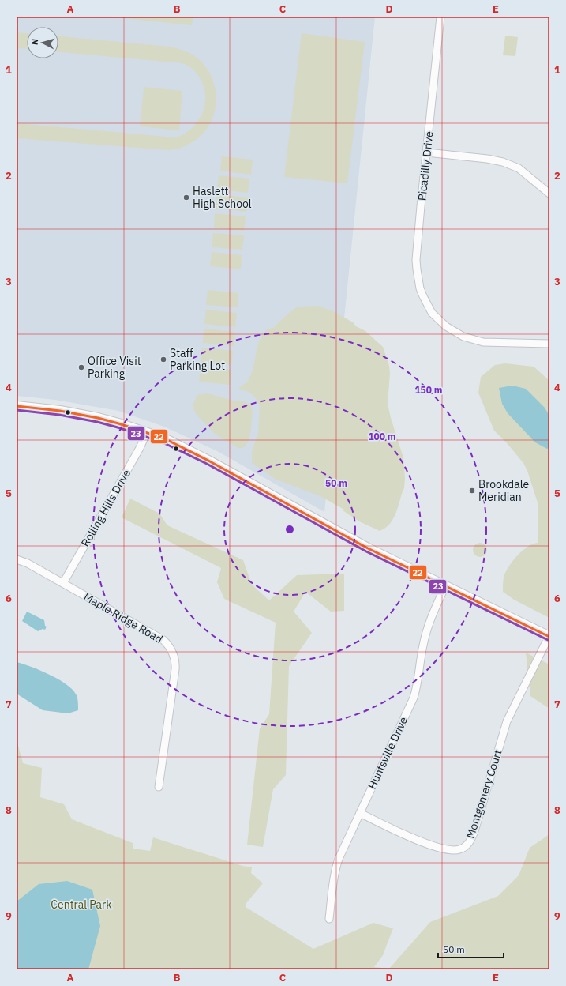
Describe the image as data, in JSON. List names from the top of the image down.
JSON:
{
  "streets": {
    "street": [
      "Picadilly Drive",
      "Rolling Hills Drive",
      "Maple Ridge Road",
      "Huntsville Drive",
      "Montgomery Court"
    ]
  },
  "crossings": [
    ["Rolling Hills Drive", "Maple Ridge Road"],
    ["Huntsville Drive", "Montgomery Court"]
  ],
  "parks": ["Central Park"],
  "places": [
    "Haslett High School",
    "Staff Parking Lot",
    "Office Visit Parking",
    "Brookdale Meridian"
  ],
  "lines": ["transit line 22", "transit line 23"],
  "scale_bar": "50 m",
  "north": "left",
  "grid": {
    "columns": [
      "A",
      "B",
      "C",
      "D",
      "E"
    ],
    "rows": [
      "1",
      "2",
      "3",
      "4",
      "5",
      "6",
      "7",
      "8",
      "9"
    ]
  },
  "rings": ["150 m", "100 m", "50 m"]
}
